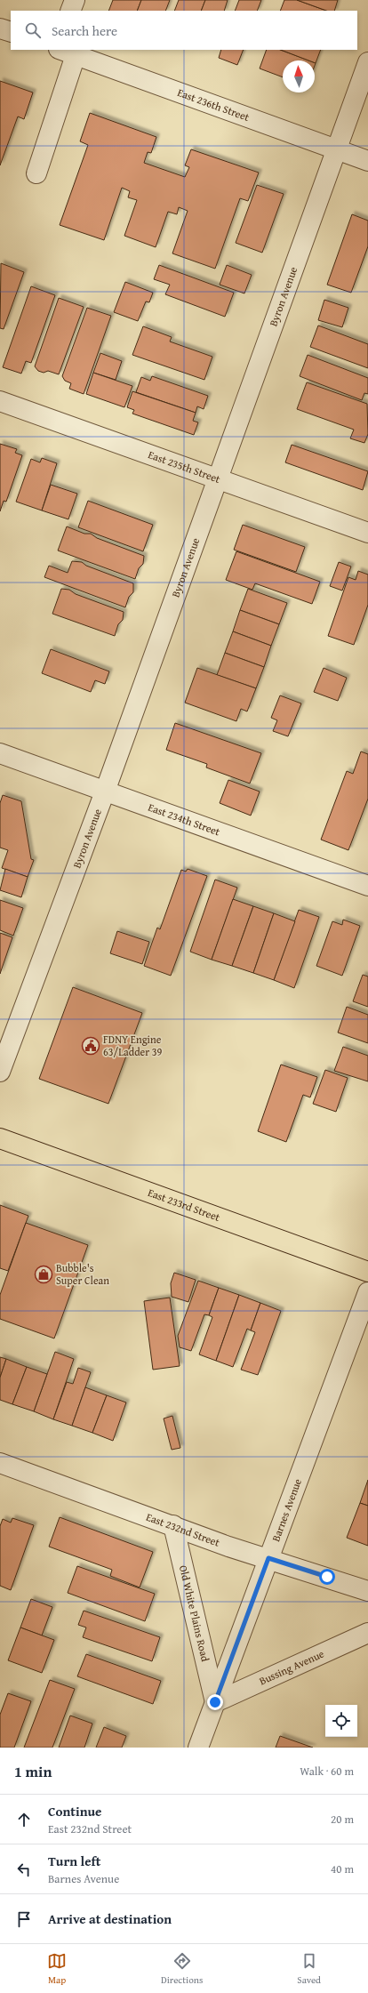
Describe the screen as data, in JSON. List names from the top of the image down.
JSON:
{
  "streets": {
    "main road": ["East 233rd Street"],
    "street": [
      "East 236th Street",
      "Byron Avenue",
      "East 235th Street",
      "East 234th Street",
      "Barnes Avenue",
      "East 232nd Street",
      "Old White Plains Road",
      "Bussing Avenue"
    ]
  },
  "crossings": [
    ["East 236th Street", "Byron Avenue"],
    ["Byron Avenue", "East 235th Street"],
    ["Byron Avenue", "East 234th Street"],
    ["Barnes Avenue", "East 232nd Street"],
    ["Barnes Avenue", "Old White Plains Road"],
    ["Barnes Avenue", "Bussing Avenue"],
    ["East 232nd Street", "Old White Plains Road"],
    ["Old White Plains Road", "Bussing Avenue"]
  ],
  "places": {
    "public building": ["FDNY Engine 63/Ladder 39"],
    "shop": ["Bubble's Super Clean"]
  },
  "north": "top",
  "page": {
    "search": "Search here",
    "heading": ["1 min", "Walk · 60 m"],
    "list": [
      ["Continue", "East 232nd Street", "20 m"],
      ["Turn left", "Barnes Avenue", "40 m"],
      "Arrive at destination"
    ],
    "nav": ["Map", "Directions", "Saved"]
  }
}
